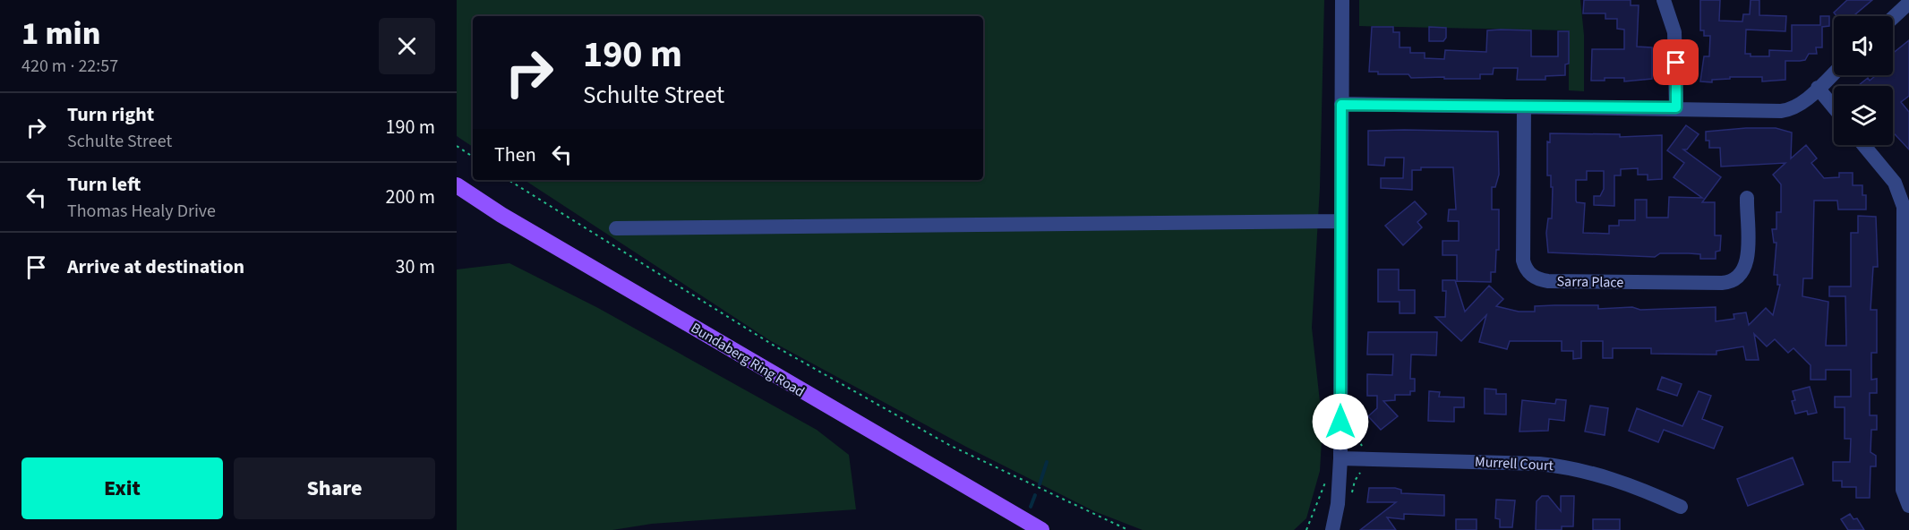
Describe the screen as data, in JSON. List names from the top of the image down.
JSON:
{
  "streets": {
    "main road": ["Bundaberg Ring Road"],
    "street": ["Sarra Place", "Murrell Court"]
  },
  "page": {
    "heading": ["1 min", "420 m · 22:57"],
    "turn": ["190 m", "Schulte Street"],
    "list": [
      {
        "name": "Turn right",
        "note": "Schulte Street",
        "value": "190 m"
      },
      {
        "name": "Turn left",
        "note": "Thomas Healy Drive",
        "value": "200 m"
      },
      {
        "name": "Arrive at destination",
        "value": "30 m"
      }
    ],
    "then": "Then",
    "buttons": ["Exit", "Share"]
  }
}
